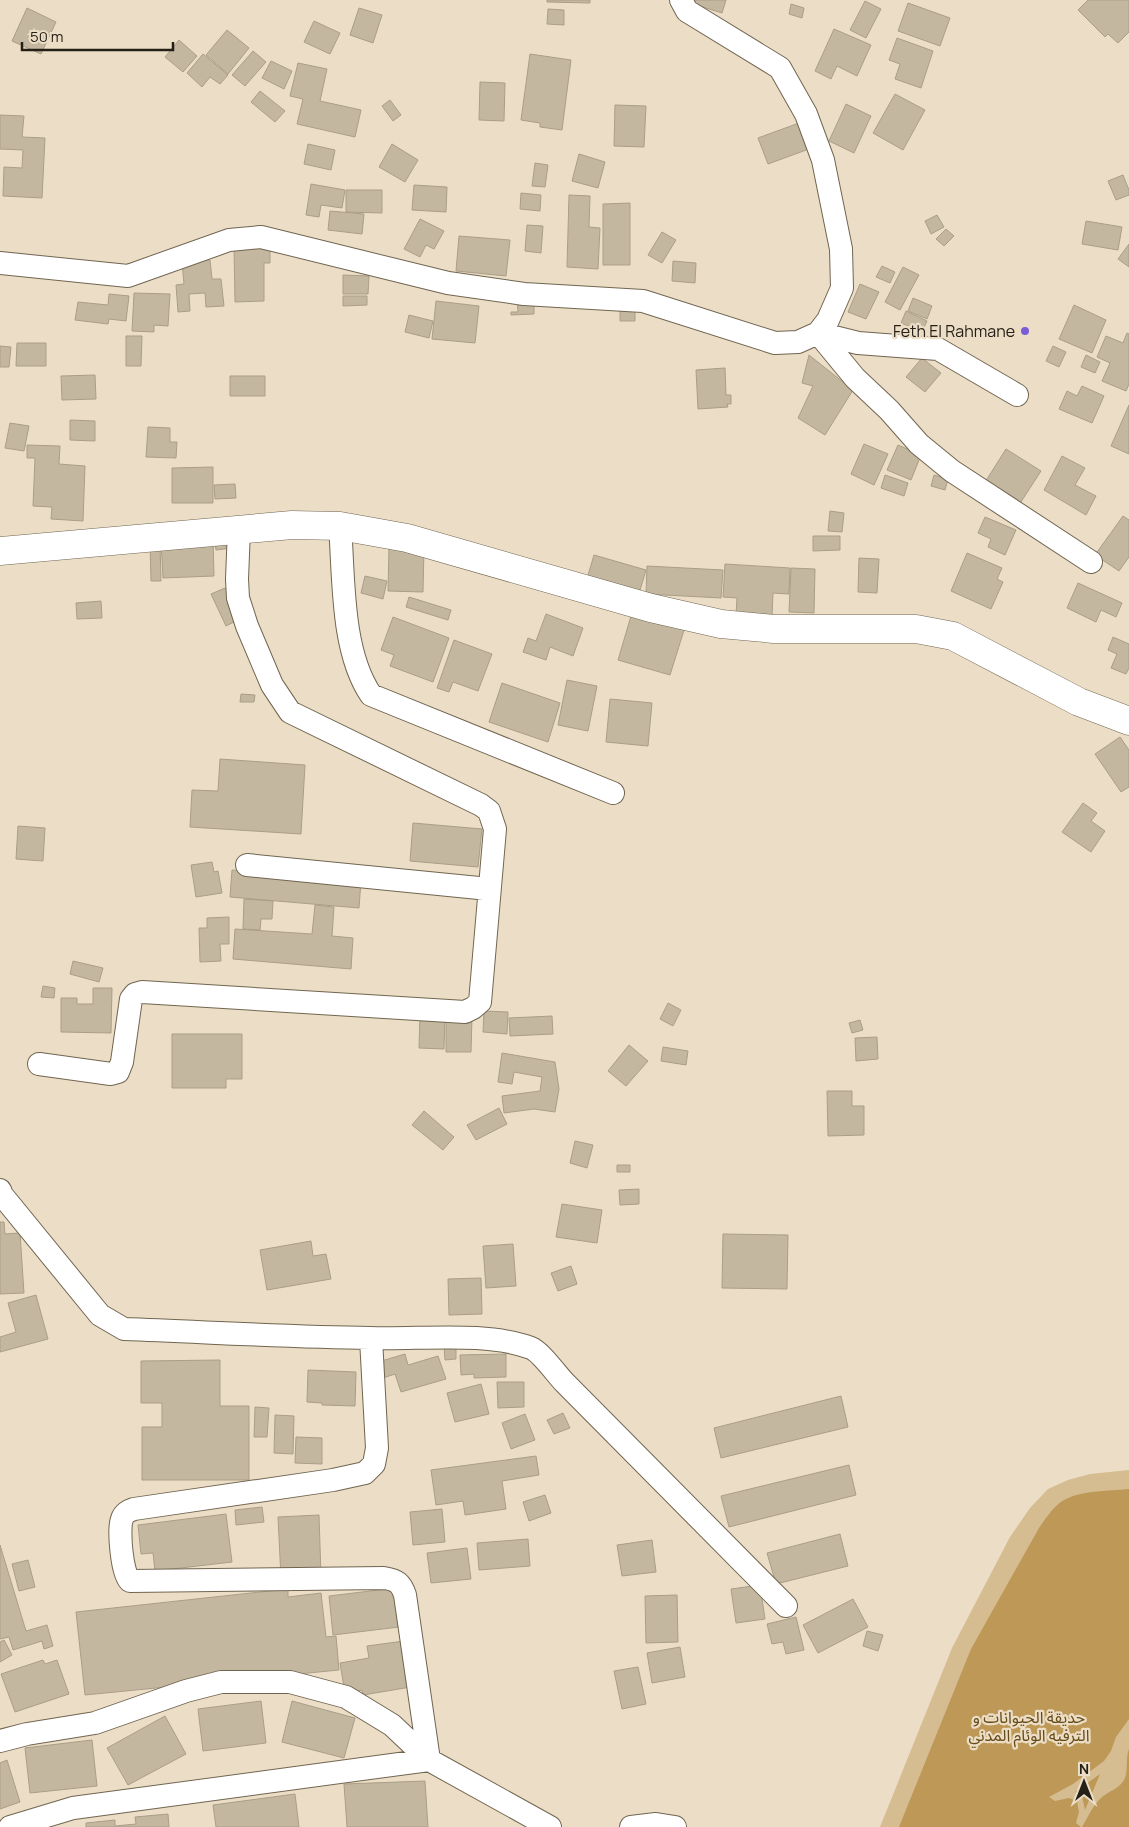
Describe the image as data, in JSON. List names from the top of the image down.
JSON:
{
  "parks": ["حديقة الحيوانات و الترفيه الوئام المدني"],
  "places": ["Feth El Rahmane"],
  "scale_bar": "50 m",
  "north": "top"
}
